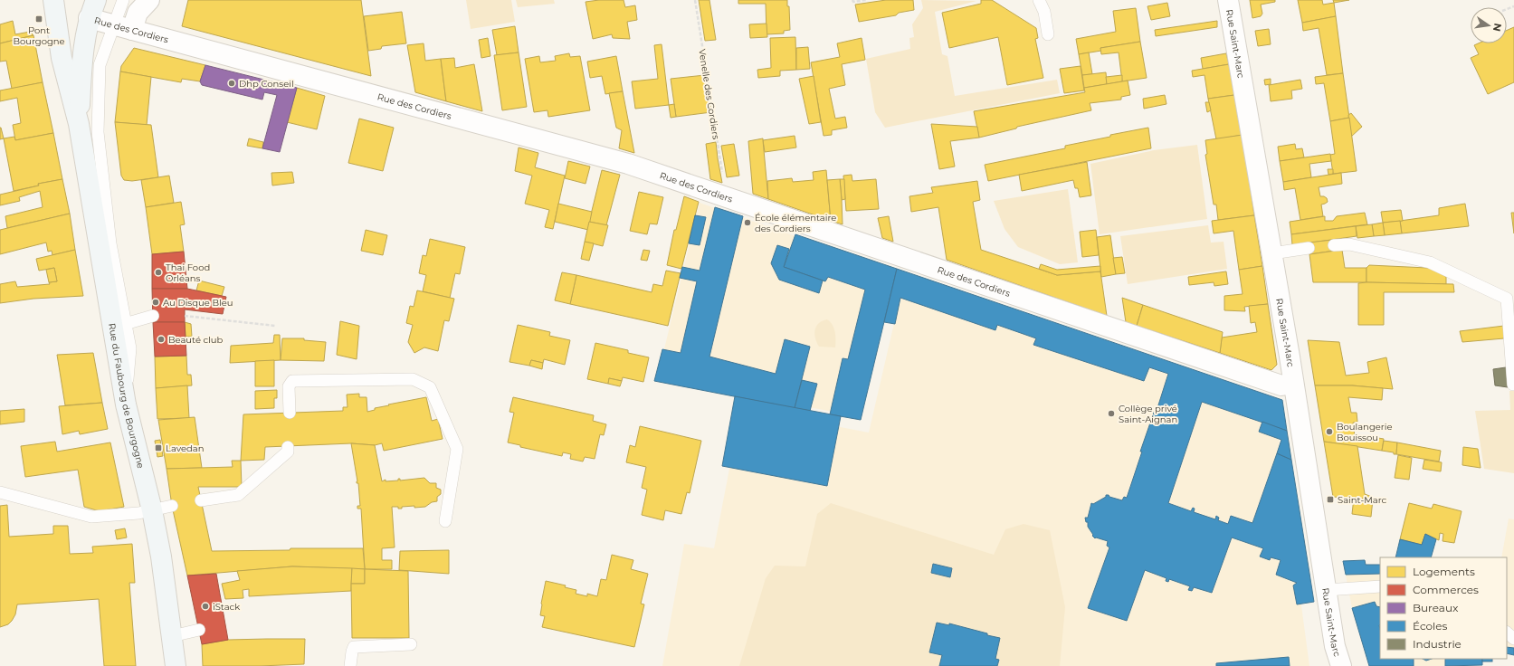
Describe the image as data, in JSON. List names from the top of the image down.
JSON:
{
  "streets": {
    "main road": ["Rue du Faubourg de Bourgogne"],
    "street": ["Rue des Cordiers", "Rue Saint-Marc"],
    "path": ["Venelle des Cordiers"]
  },
  "crossings": [
    ["Rue des Cordiers", "Rue Saint-Marc"],
    ["Rue des Cordiers", "Rue du Faubourg de Bourgogne"]
  ],
  "places": {
    "transit": ["Pont Bourgogne", "Lavedan", "Saint-Marc"],
    "other": [
      "Dhp Conseil",
      "École élémentaire des Cordiers",
      "Thai Food Orléans",
      "Au Disque Bleu",
      "Beauté club",
      "Collège privé Saint-Aignan",
      "Boulangerie Bouissou",
      "iStack"
    ]
  },
  "legend": [
    "Logements",
    "Commerces",
    "Bureaux",
    "Écoles",
    "Industrie"
  ],
  "north": "right"
}
